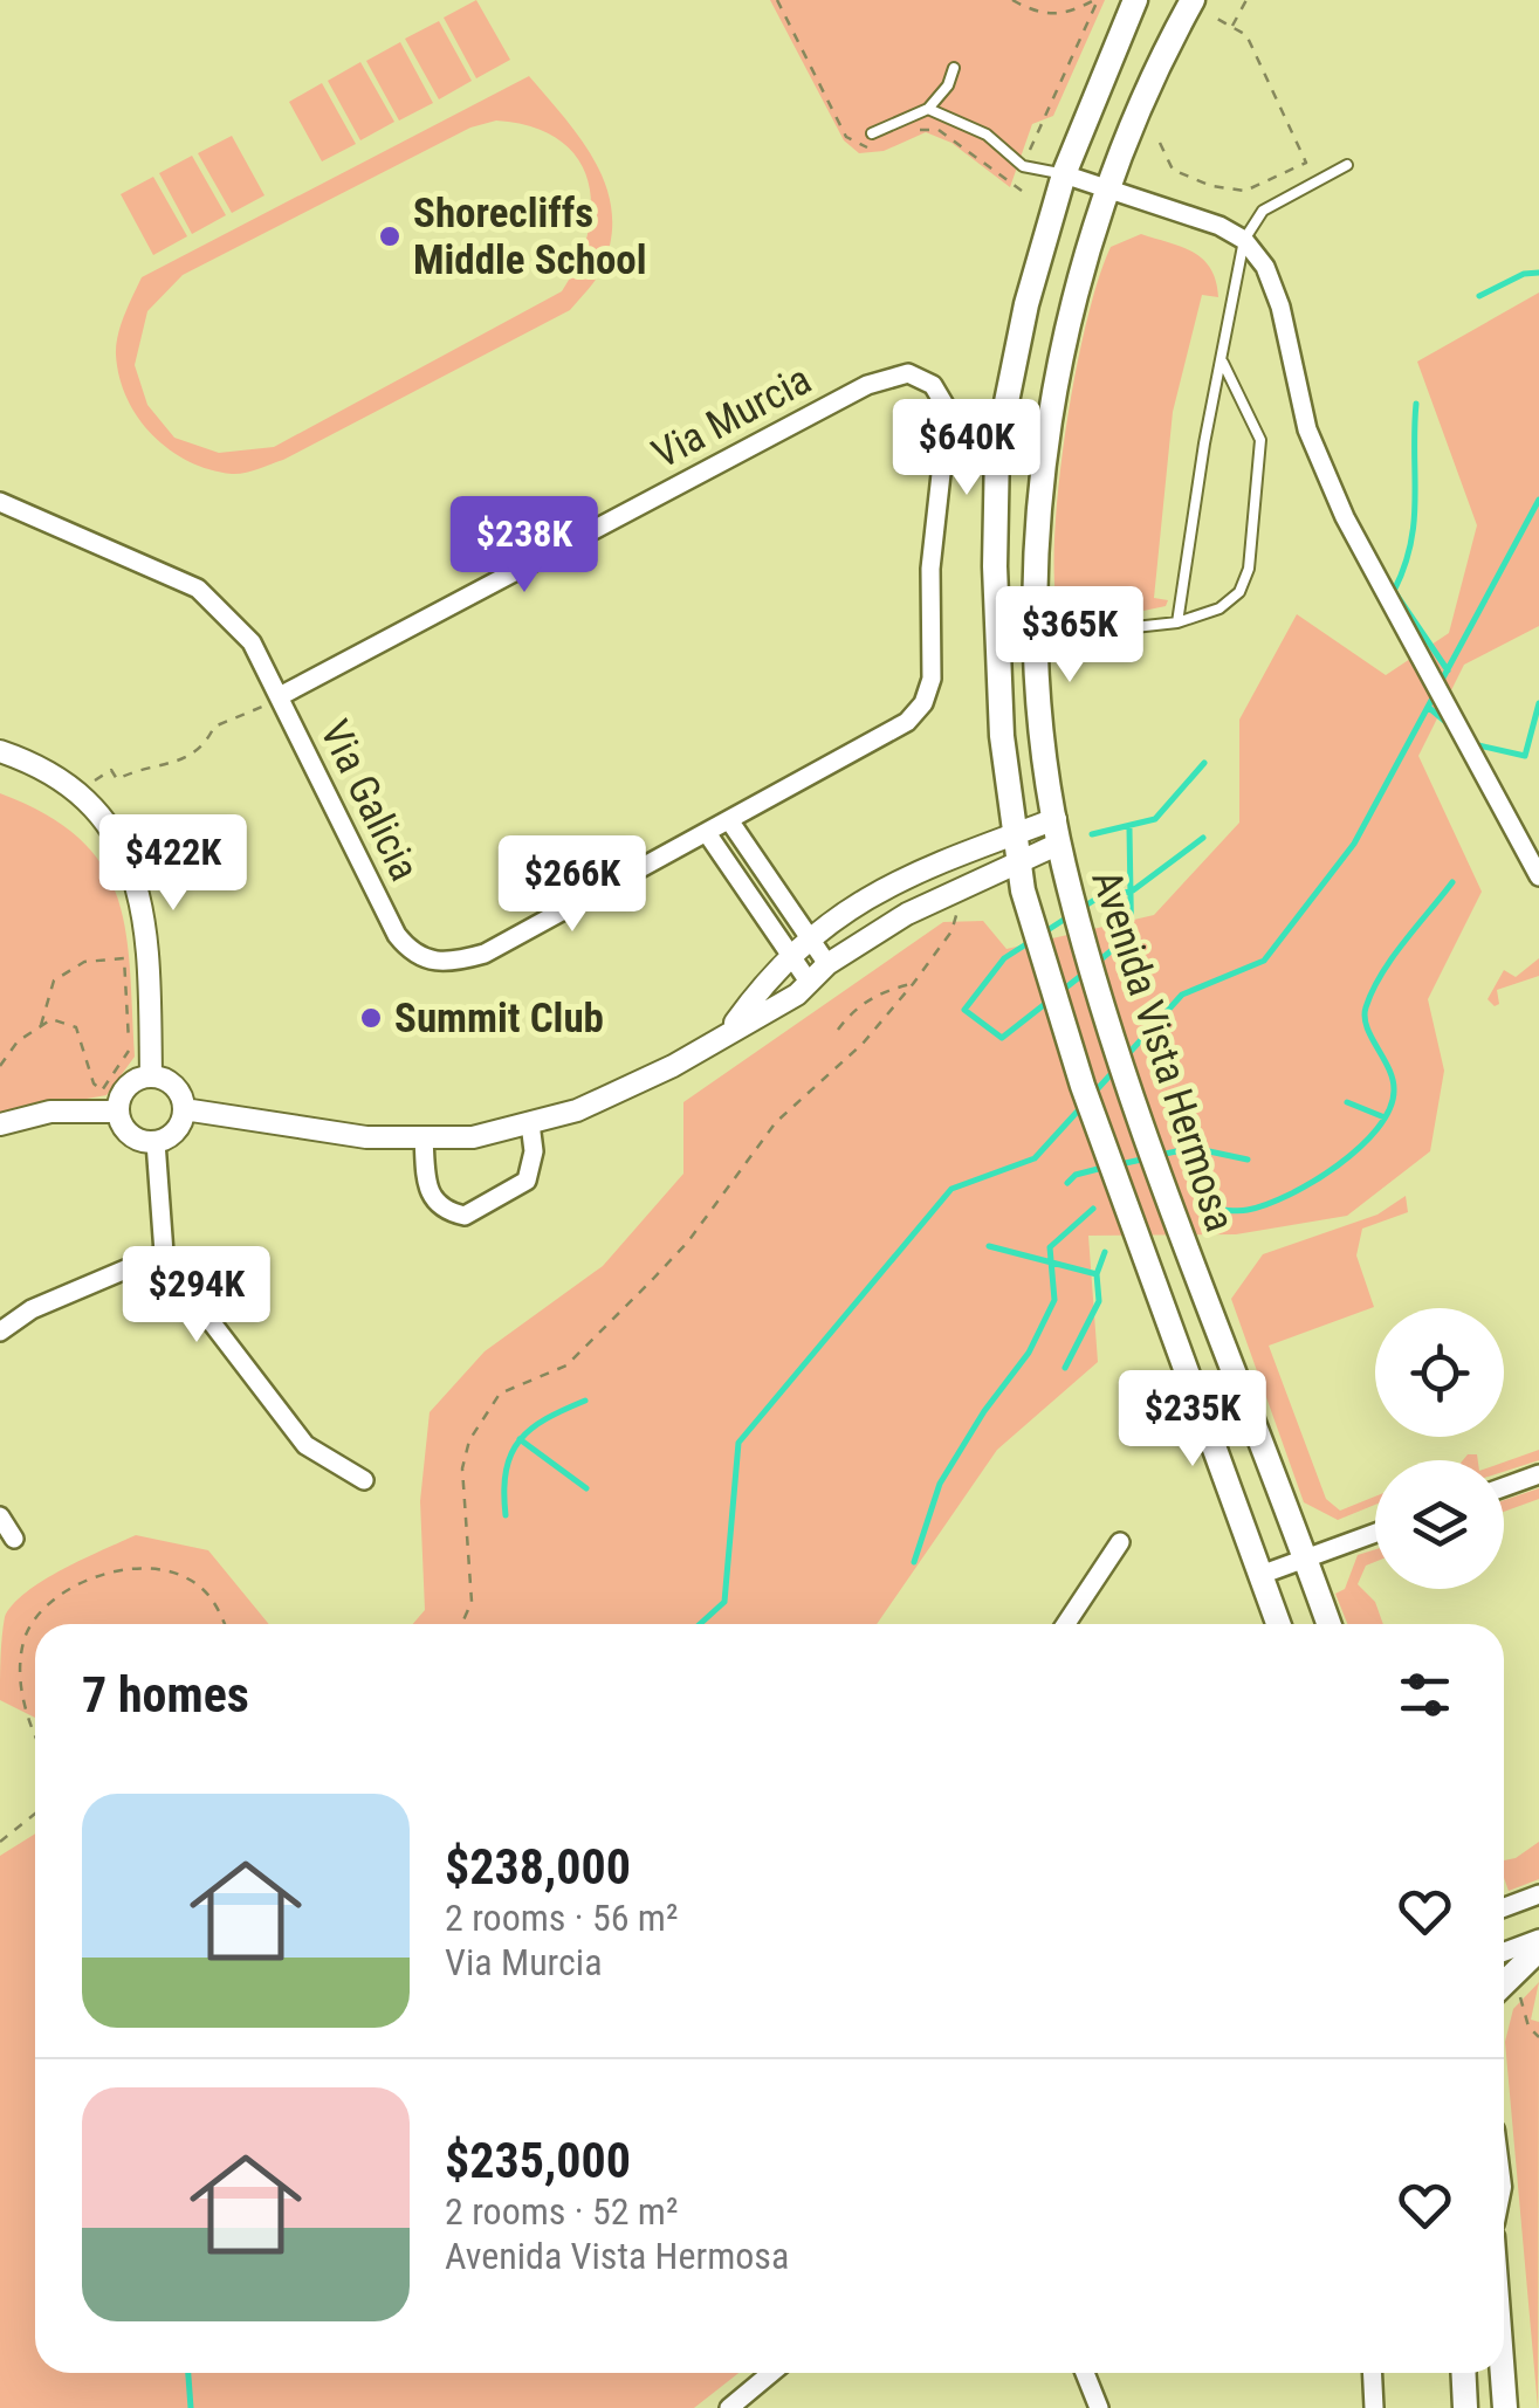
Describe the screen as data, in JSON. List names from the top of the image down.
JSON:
{
  "streets": {
    "main road": ["Avenida Vista Hermosa"],
    "street": ["Via Murcia", "Via Galicia"]
  },
  "crossings": [
    ["Via Murcia", "Via Galicia"]
  ],
  "places": ["Shorecliffs Middle School", "Summit Club"],
  "page": {
    "price": [
      "$640K",
      "$238K",
      "$365K",
      "$422K",
      "$266K",
      "$294K",
      "$235K"
    ],
    "heading": "7 homes",
    "list": [
      {
        "name": "$238,000",
        "note": "2 rooms · 56 m² · Via Murcia"
      },
      {
        "name": "$235,000",
        "note": "2 rooms · 52 m² · Avenida Vista Hermosa"
      }
    ]
  }
}
